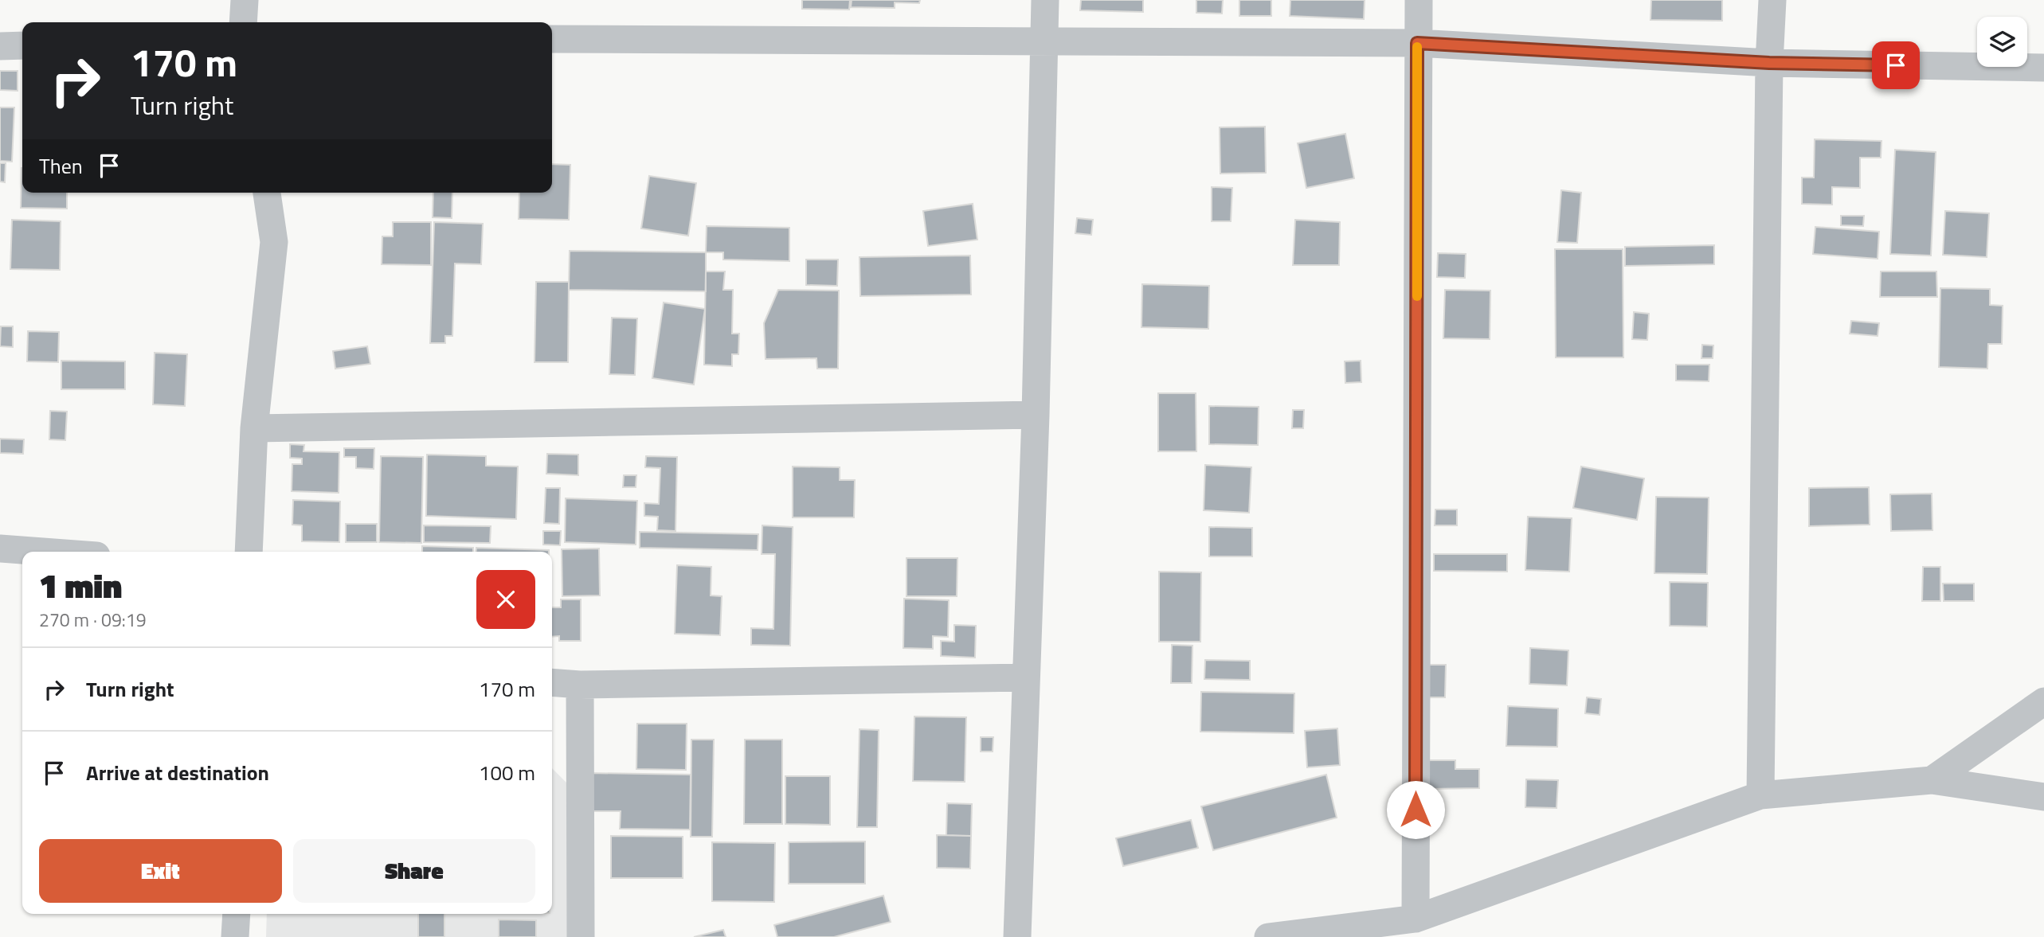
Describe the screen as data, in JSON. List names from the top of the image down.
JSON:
{
  "page": {
    "turn": ["170 m", "Turn right"],
    "then": "Then",
    "heading": ["1 min", "270 m · 09:19"],
    "list": [
      {
        "name": "Turn right",
        "value": "170 m"
      },
      {
        "name": "Arrive at destination",
        "value": "100 m"
      }
    ],
    "buttons": ["Exit", "Share"]
  }
}
